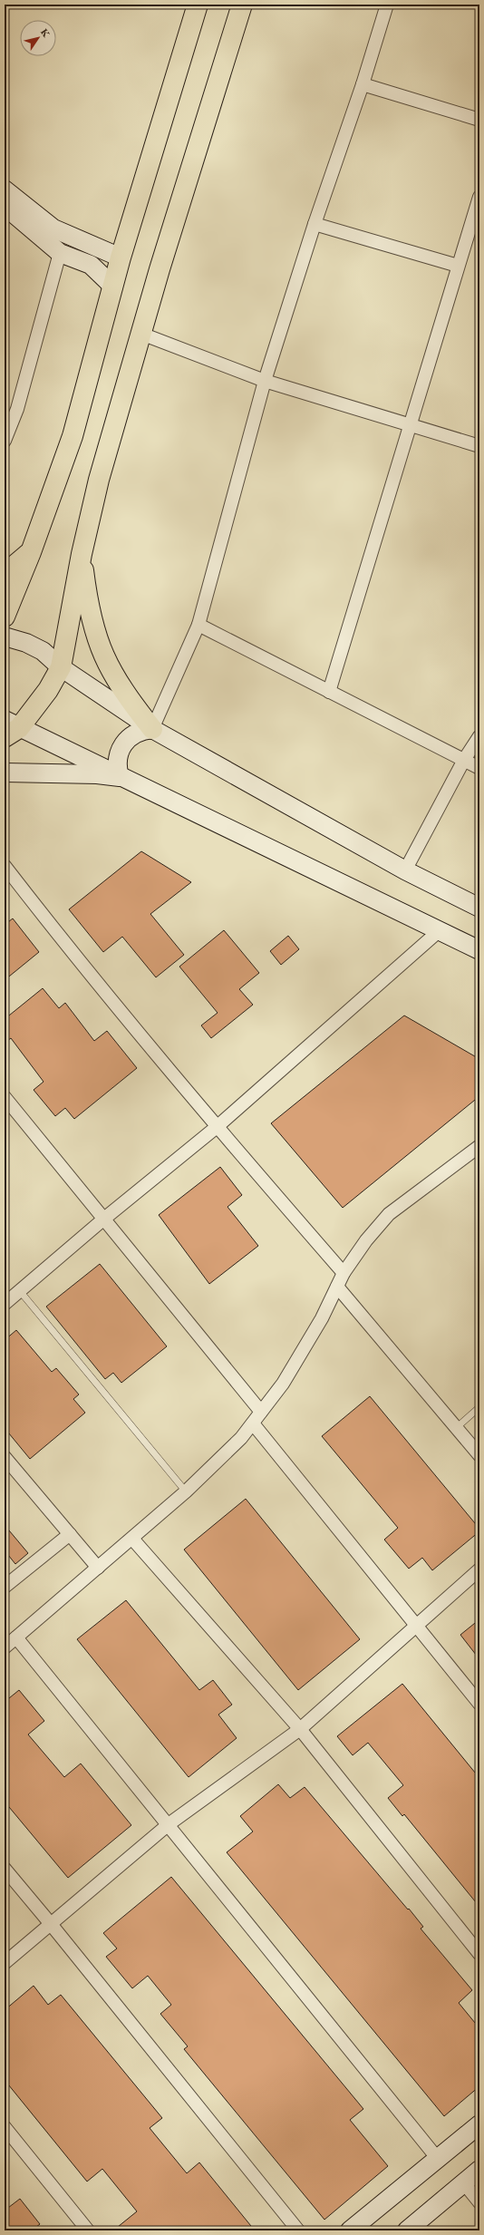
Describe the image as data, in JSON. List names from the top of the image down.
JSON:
{
  "north": "top right"
}
